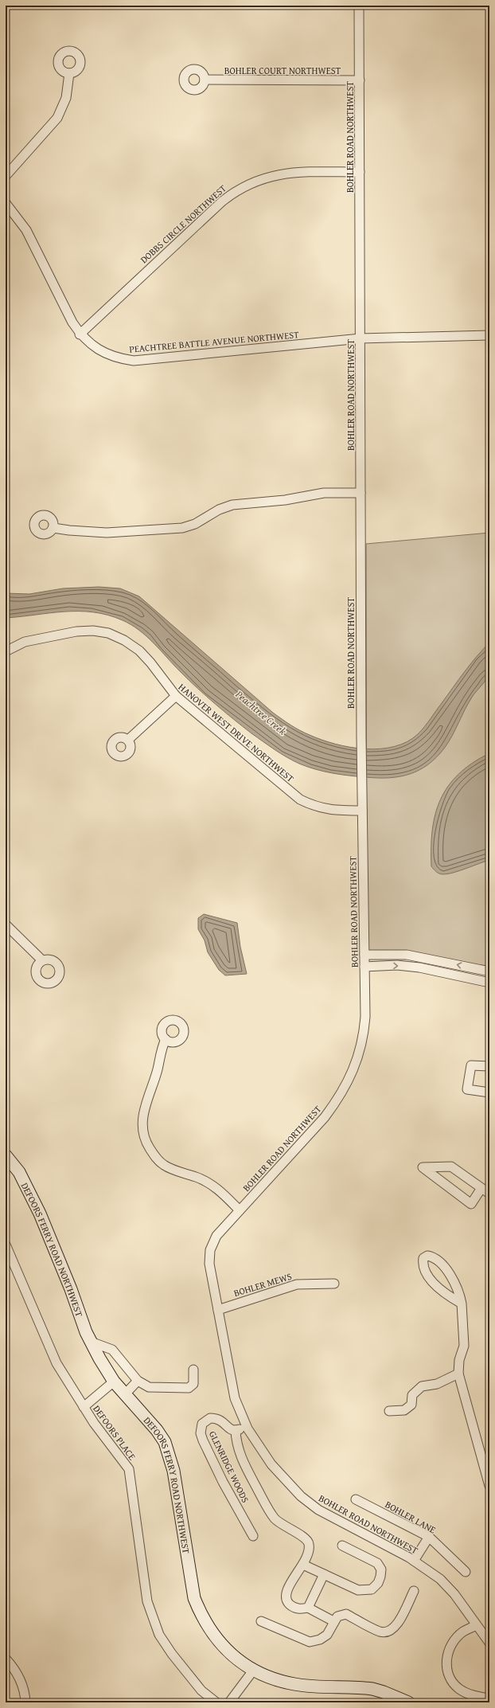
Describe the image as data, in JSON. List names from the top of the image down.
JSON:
{
  "streets": {
    "street": [
      "BOHLER COURT NORTHWEST",
      "BOHLER ROAD NORTHWEST",
      "DOBBS CIRCLE NORTHWEST",
      "PEACHTREE BATTLE AVENUE NORTHWEST",
      "HANOVER WEST DRIVE NORTHWEST",
      "DEFOORS FERRY ROAD NORTHWEST",
      "BOHLER MEWS",
      "DEFOORS PLACE",
      "GLENRIDGE WOODS",
      "BOHLER LANE"
    ]
  },
  "crossings": [
    ["BOHLER COURT NORTHWEST", "BOHLER ROAD NORTHWEST"],
    ["BOHLER ROAD NORTHWEST", "DOBBS CIRCLE NORTHWEST"],
    ["BOHLER ROAD NORTHWEST", "PEACHTREE BATTLE AVENUE NORTHWEST"],
    ["BOHLER ROAD NORTHWEST", "HANOVER WEST DRIVE NORTHWEST"],
    ["BOHLER ROAD NORTHWEST", "BOHLER MEWS"],
    ["DOBBS CIRCLE NORTHWEST", "PEACHTREE BATTLE AVENUE NORTHWEST"]
  ],
  "water": ["Peachtree Creek"]
}
